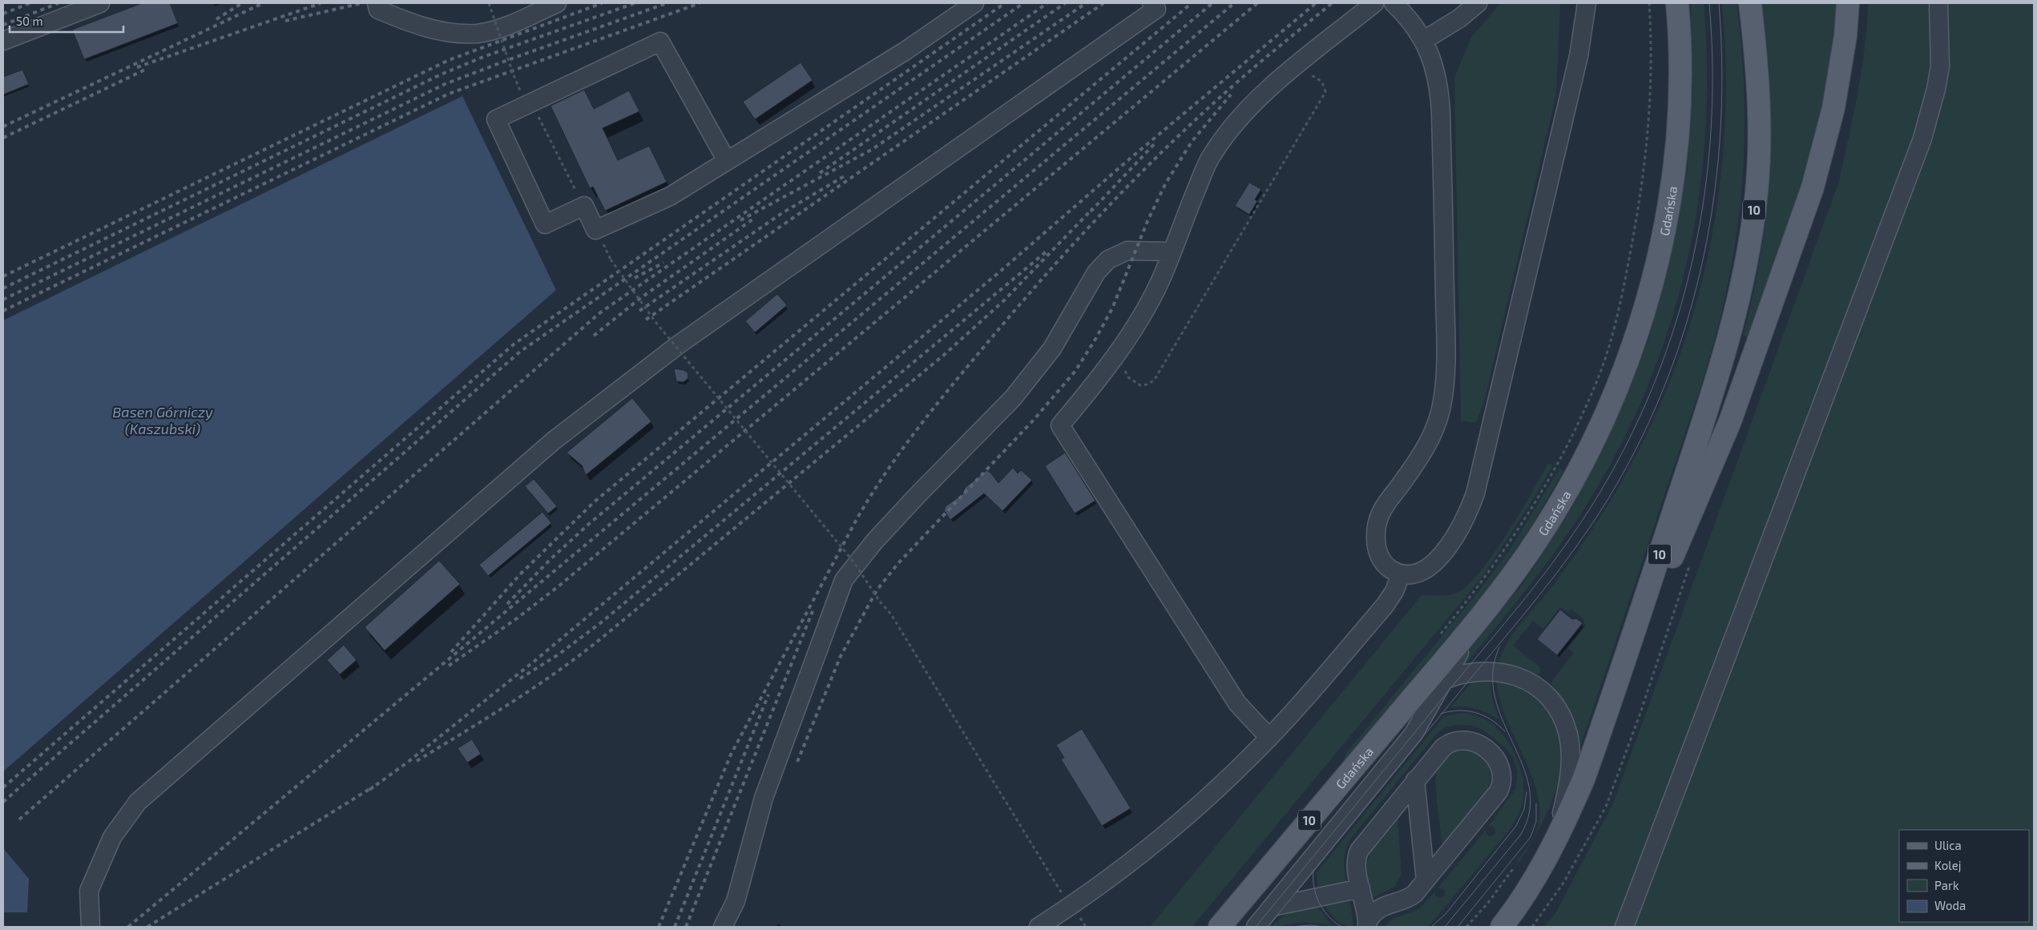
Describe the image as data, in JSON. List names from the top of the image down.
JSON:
{
  "streets": {
    "main road": ["10", "Gdańska"]
  },
  "water": ["Basen Górniczy (Kaszubski)"],
  "legend": [
    "Ulica",
    "Kolej",
    "Park",
    "Woda"
  ],
  "scale_bar": "50 m"
}
